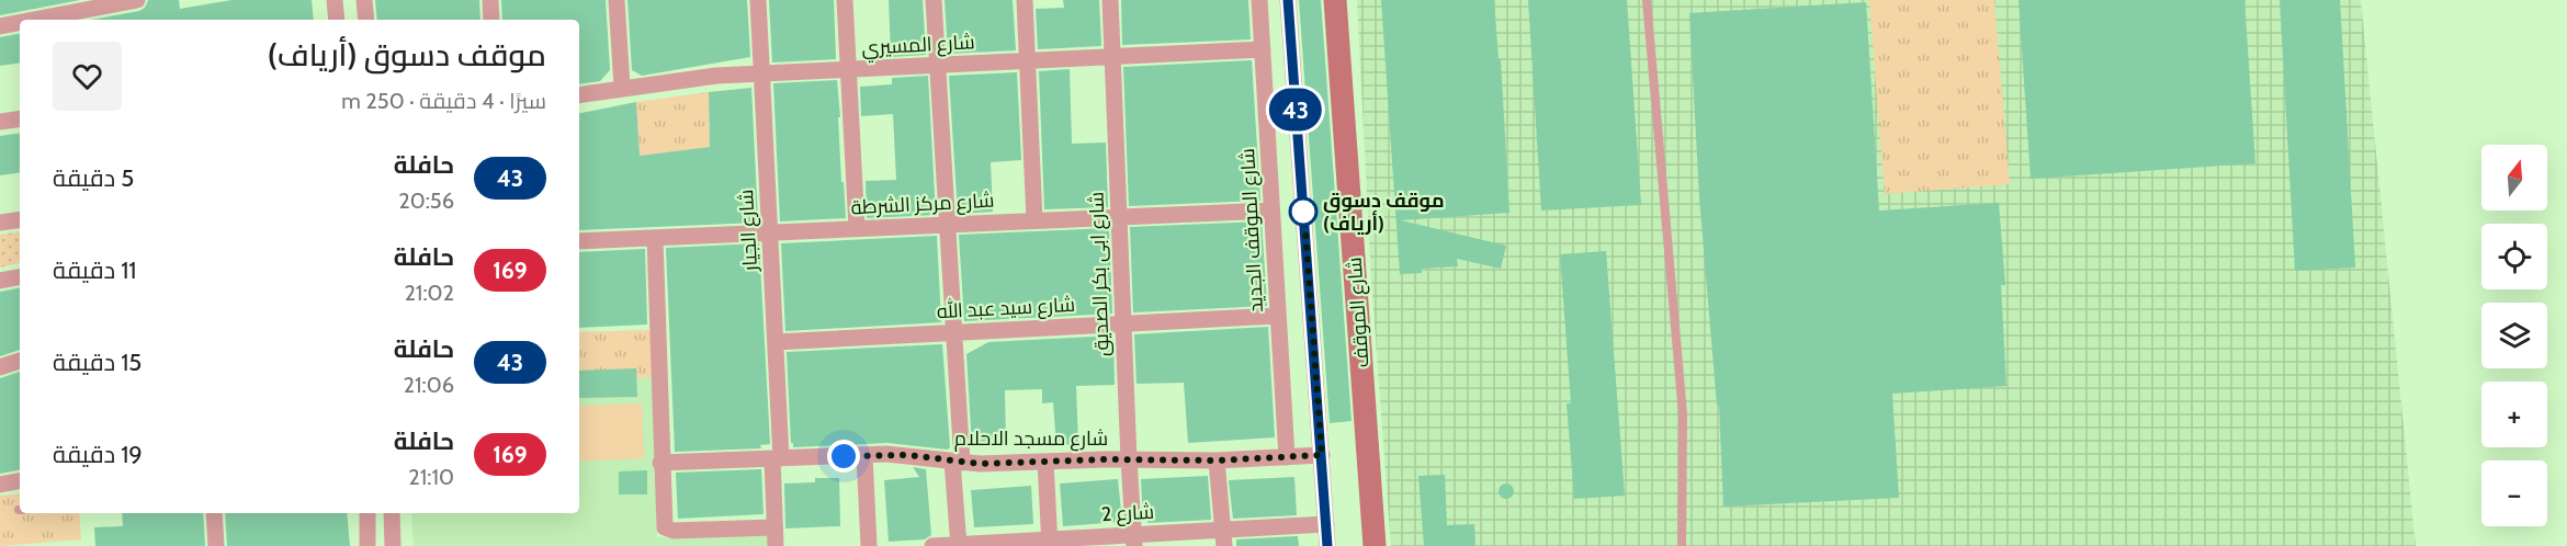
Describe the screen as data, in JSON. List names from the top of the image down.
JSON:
{
  "streets": {
    "street": [
      "شارع المسيري",
      "شارع مركز الشرطة",
      "شارع الجيار",
      "شارع الموقف الجديد",
      "شارع ابى بكر الصديق",
      "شارع سيد عبد الله",
      "شارع الموقف",
      "شارع مسجد الاحلام",
      "شارع 2"
    ]
  },
  "crossings": [
    ["شارع المسيري", "شارع الجيار"],
    ["شارع المسيري", "شارع الموقف الجديد"],
    ["شارع المسيري", "شارع ابى بكر الصديق"],
    ["شارع مركز الشرطة", "شارع الجيار"],
    ["شارع مركز الشرطة", "شارع الموقف الجديد"],
    ["شارع مركز الشرطة", "شارع ابى بكر الصديق"],
    ["شارع الجيار", "شارع سيد عبد الله"],
    ["شارع الجيار", "شارع مسجد الاحلام"],
    ["شارع الموقف الجديد", "شارع سيد عبد الله"],
    ["شارع الموقف الجديد", "شارع مسجد الاحلام"],
    ["شارع ابى بكر الصديق", "شارع سيد عبد الله"],
    ["شارع ابى بكر الصديق", "شارع مسجد الاحلام"],
    ["شارع ابى بكر الصديق", "شارع 2"]
  ],
  "places": ["موقف دسوق (أرياف)"],
  "lines": ["bus line 43"],
  "north": "top",
  "page": {
    "on_map": "43",
    "heading": ["موقف دسوق (أرياف)", "سيرًا · 4 دقيقة · 250 m"],
    "list": [
      {
        "mark": "43",
        "name": "حافلة",
        "note": "20:56",
        "value": "5 دقيقة"
      },
      {
        "mark": "169",
        "name": "حافلة",
        "note": "21:02",
        "value": "11 دقيقة"
      },
      {
        "mark": "43",
        "name": "حافلة",
        "note": "21:06",
        "value": "15 دقيقة"
      },
      {
        "mark": "169",
        "name": "حافلة",
        "note": "21:10",
        "value": "19 دقيقة"
      }
    ],
    "map_buttons": ["+", "−"]
  }
}
